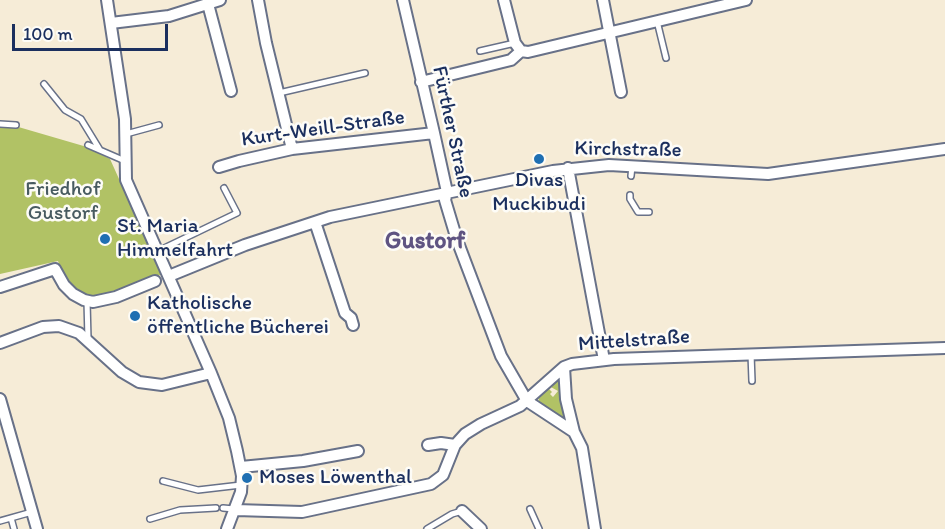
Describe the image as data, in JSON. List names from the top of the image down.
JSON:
{
  "streets": {
    "street": [
      "Kurt-Weill-Straße",
      "Fürther Straße",
      "Kirchstraße",
      "Mittelstraße"
    ]
  },
  "crossings": [
    ["Kurt-Weill-Straße", "Fürther Straße"],
    ["Fürther Straße", "Kirchstraße"],
    ["Fürther Straße", "Mittelstraße"]
  ],
  "districts": ["Gustorf"],
  "parks": ["Friedhof Gustorf"],
  "places": [
    "Divas Muckibudi",
    "St. Maria Himmelfahrt",
    "Katholische öffentliche Bücherei",
    "Moses Löwenthal"
  ],
  "scale_bar": "100 m"
}
